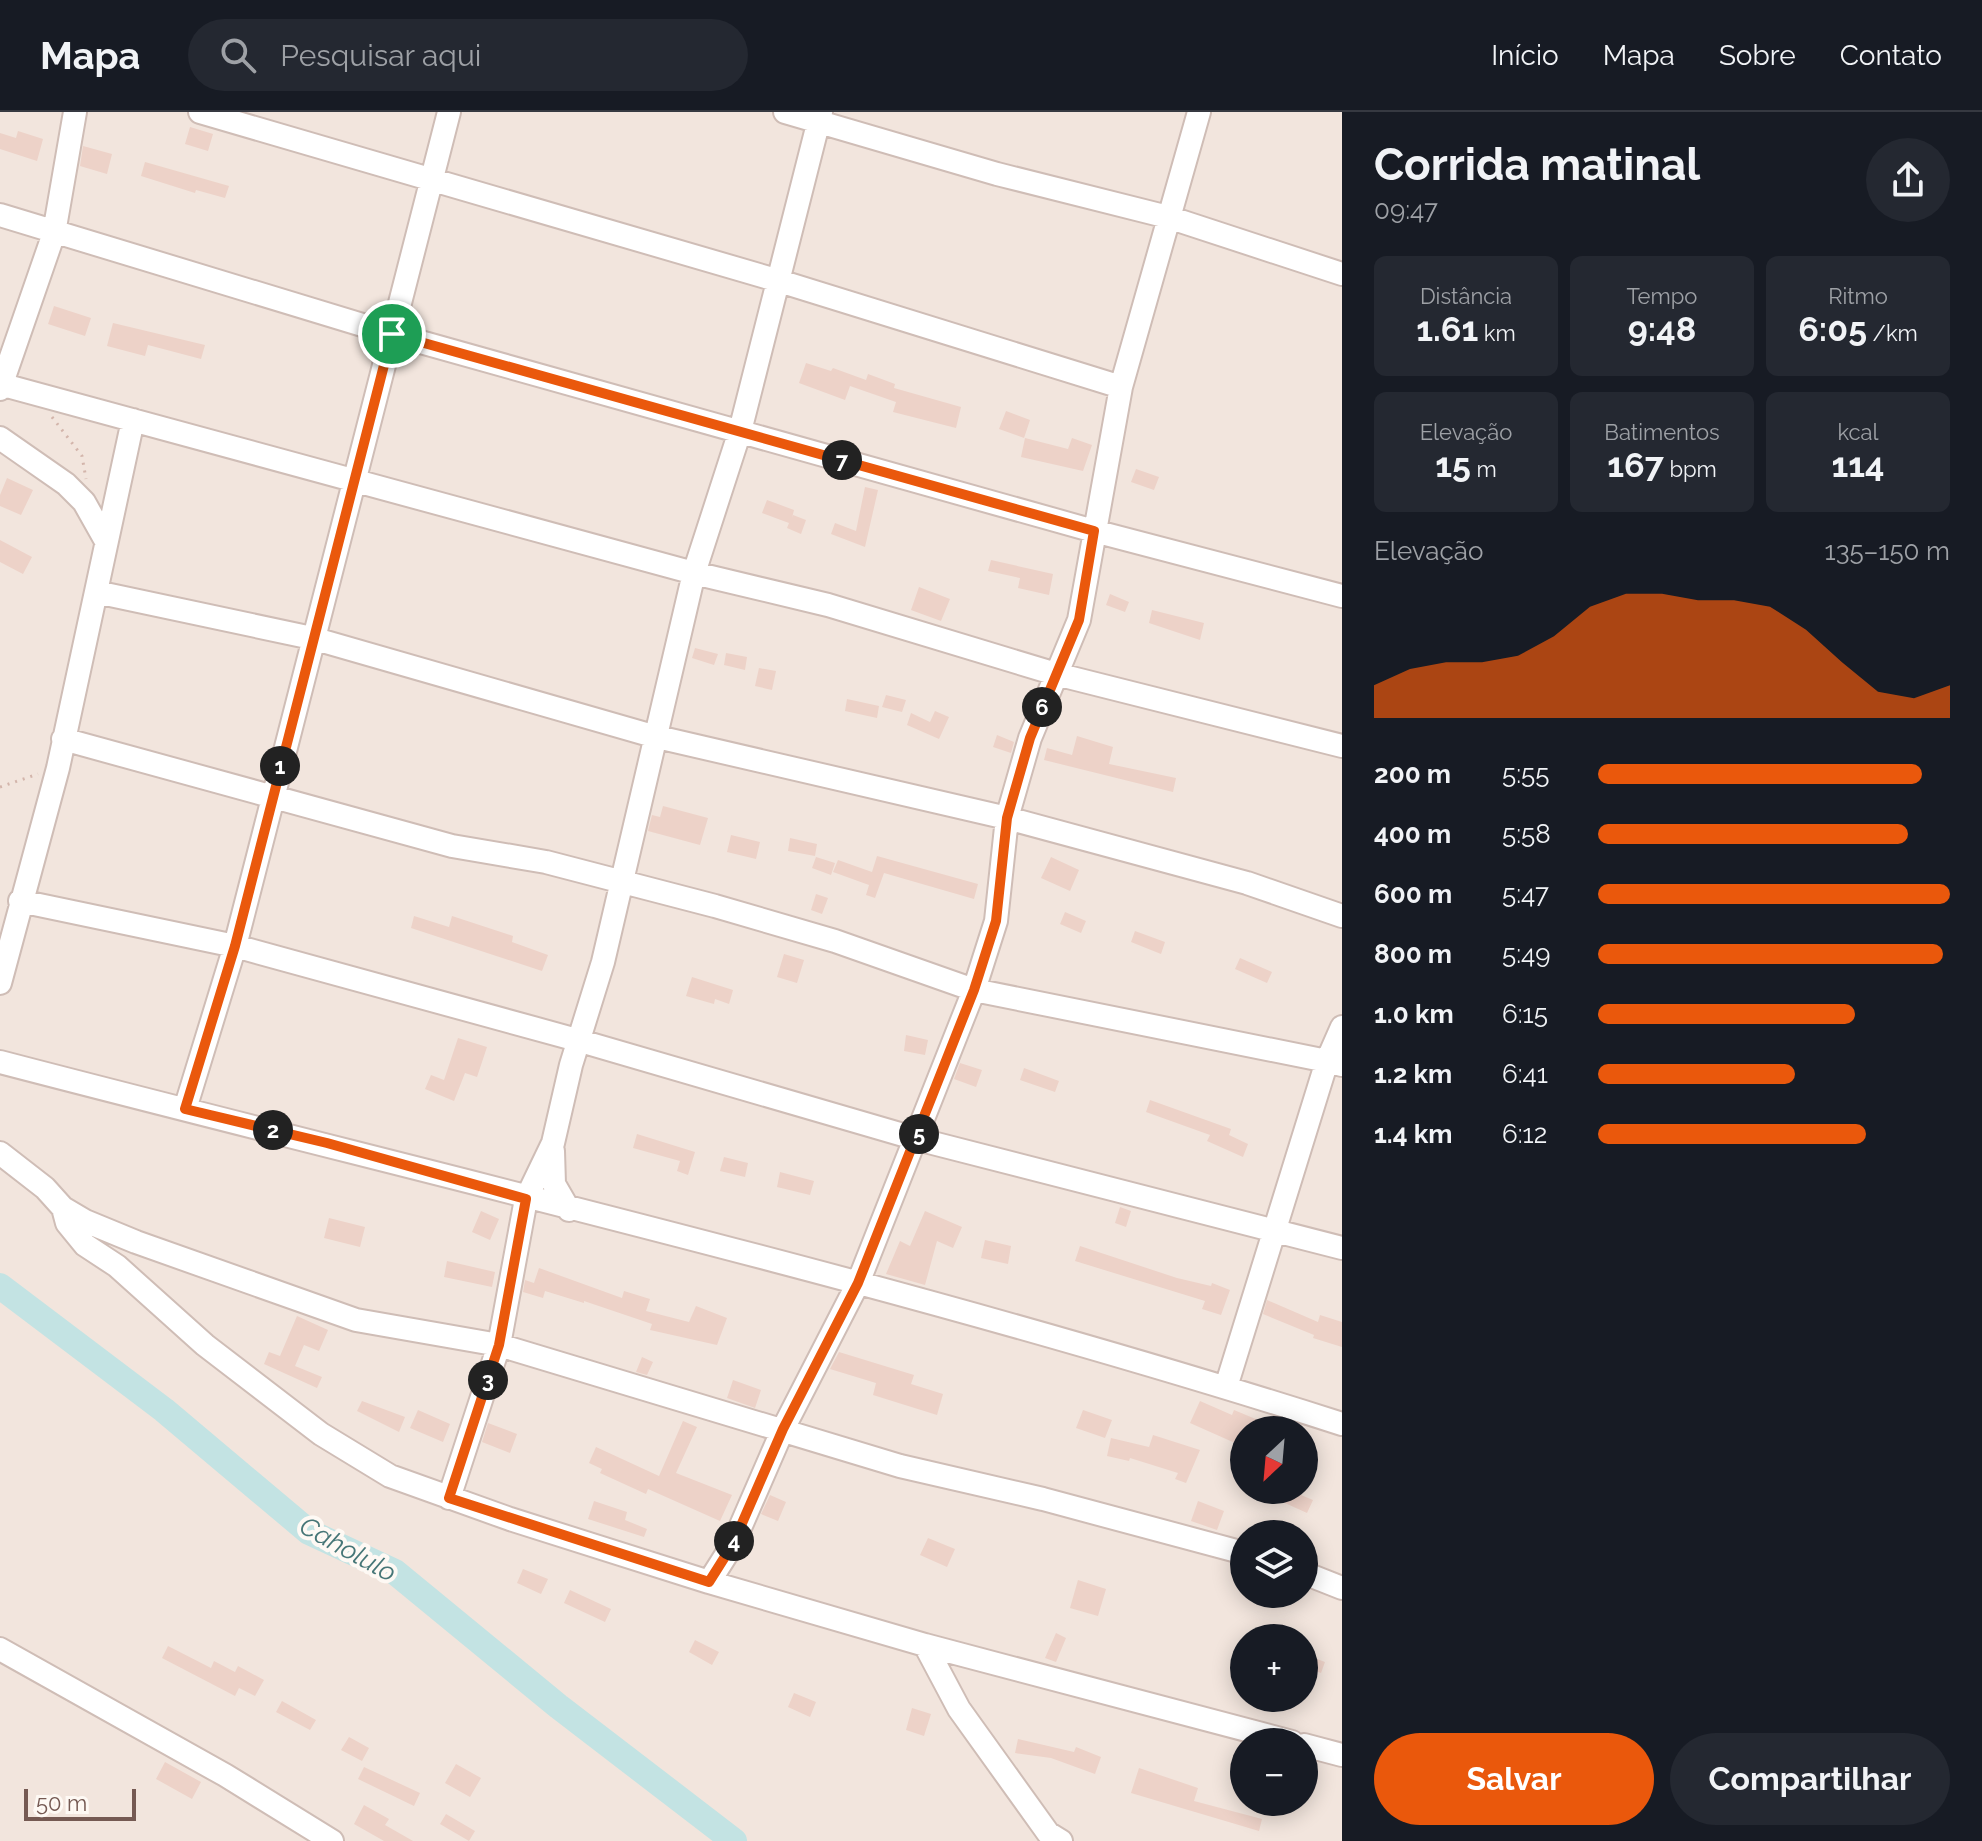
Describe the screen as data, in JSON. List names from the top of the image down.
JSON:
{
  "water": ["Caholulo"],
  "scale_bar": "50 m",
  "north": "bottom left",
  "page": {
    "header": "Mapa",
    "search": "Pesquisar aqui",
    "nav": [
      "Início",
      "Mapa",
      "Sobre",
      "Contato"
    ],
    "heading": ["Corrida matinal", "09:47"],
    "stats": [
      ["Distância", "1.61 km"],
      ["Tempo", "9:48"],
      ["Ritmo", "6:05 /km"],
      ["Elevação", "15 m"],
      ["Batimentos", "167 bpm"],
      ["kcal", "114"]
    ],
    "pins": [
      "7",
      "6",
      "1",
      "2",
      "5",
      "3",
      "4"
    ],
    "chart": ["Elevação", "135–150 m"],
    "list": [
      {
        "name": "200 m",
        "note": "5:55"
      },
      {
        "name": "400 m",
        "note": "5:58"
      },
      {
        "name": "600 m",
        "note": "5:47"
      },
      {
        "name": "800 m",
        "note": "5:49"
      },
      {
        "name": "1.0 km",
        "note": "6:15"
      },
      {
        "name": "1.2 km",
        "note": "6:41"
      },
      {
        "name": "1.4 km",
        "note": "6:12"
      }
    ],
    "map_buttons": ["+", "−"],
    "buttons": ["Salvar", "Compartilhar"],
    "scale": "50 m"
  }
}
